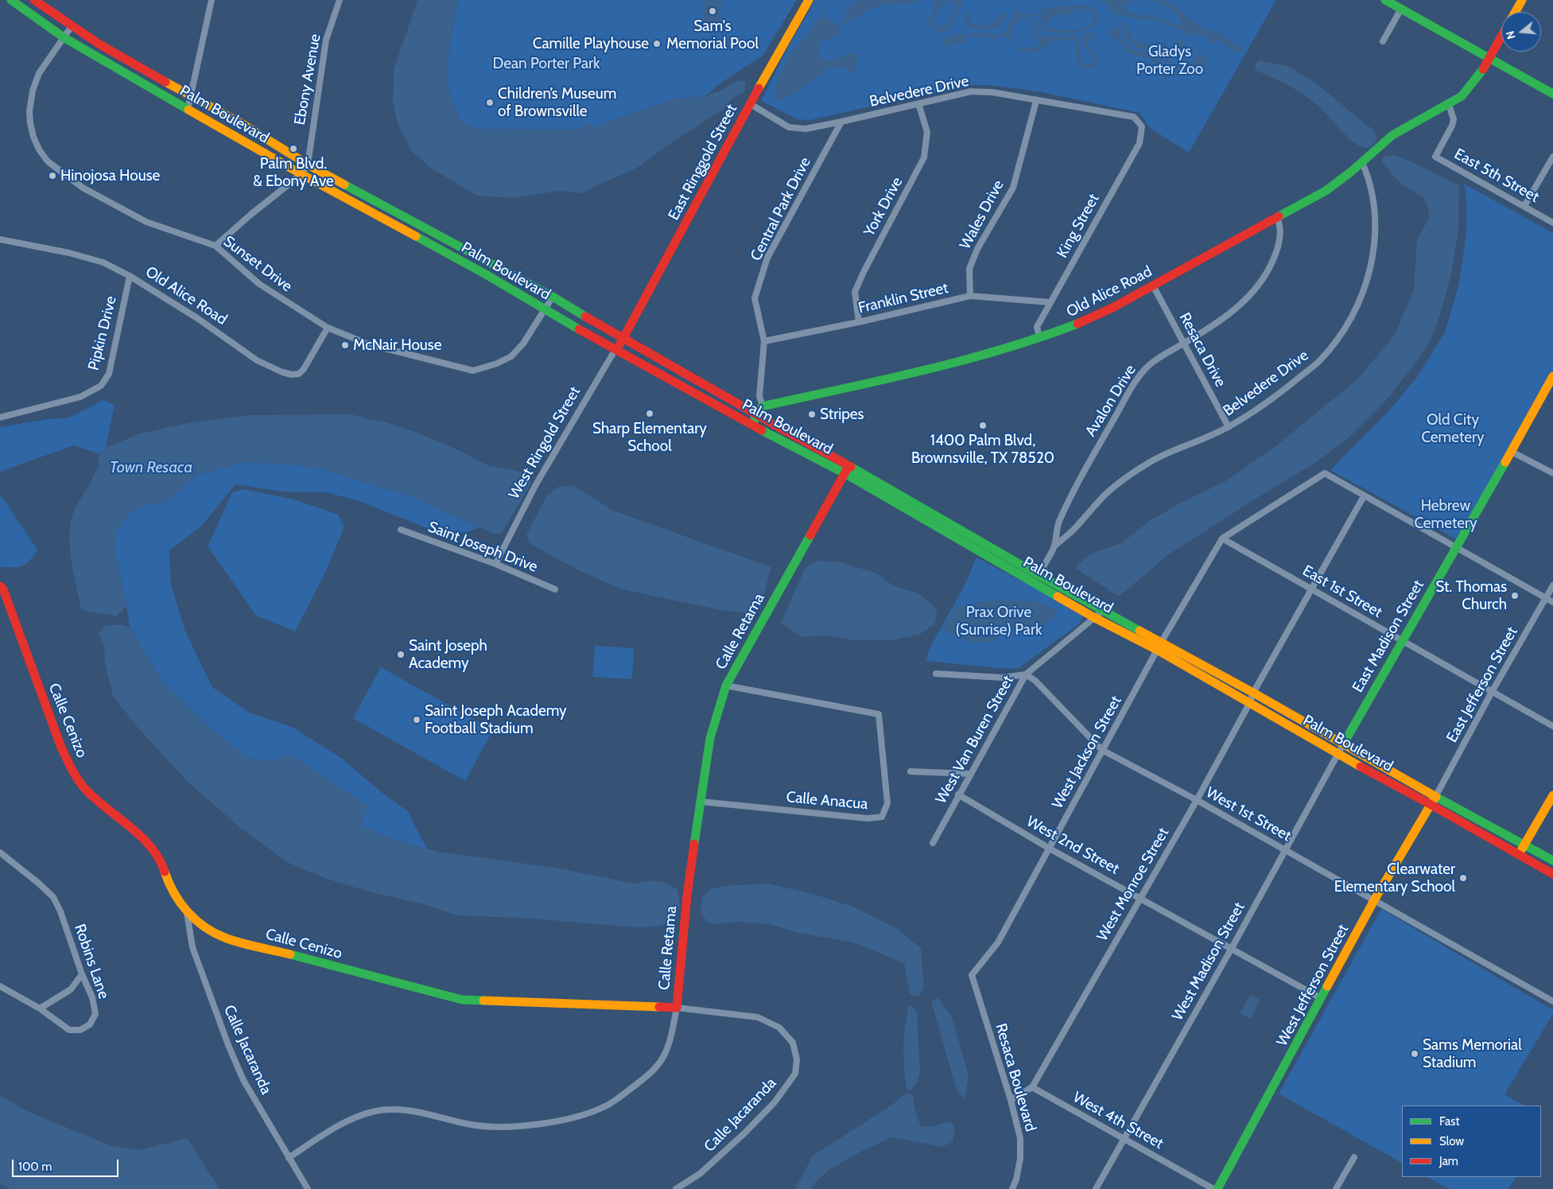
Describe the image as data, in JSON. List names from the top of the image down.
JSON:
{
  "streets": {
    "main road": [
      "Palm Boulevard",
      "East Ringgold Street",
      "Old Alice Road",
      "West Ringold Street",
      "Calle Retama",
      "East Madison Street",
      "Calle Cenizo",
      "West Jefferson Street"
    ],
    "street": [
      "Ebony Avenue",
      "Belvedere Drive",
      "East 5th Street",
      "York Drive",
      "Central Park Drive",
      "Wales Drive",
      "King Street",
      "Sunset Drive",
      "Franklin Street",
      "Pipkin Drive",
      "Resaca Drive",
      "Avalon Drive",
      "Saint Joseph Drive",
      "East 1st Street",
      "East Jefferson Street",
      "West Van Buren Street",
      "West Jackson Street",
      "Calle Anacua",
      "West 1st Street",
      "West 2nd Street",
      "West Monroe Street",
      "Robins Lane",
      "West Madison Street",
      "Calle Jacaranda",
      "Resaca Boulevard",
      "West 4th Street"
    ]
  },
  "crossings": [
    ["Ebony Avenue", "Palm Boulevard"],
    ["Belvedere Drive", "East Ringgold Street"],
    ["Belvedere Drive", "York Drive"],
    ["Belvedere Drive", "Central Park Drive"],
    ["Belvedere Drive", "Wales Drive"],
    ["Belvedere Drive", "King Street"],
    ["Belvedere Drive", "Old Alice Road"],
    ["Belvedere Drive", "Resaca Drive"],
    ["Belvedere Drive", "Avalon Drive"],
    ["Palm Boulevard", "East Ringgold Street"],
    ["Palm Boulevard", "Sunset Drive"],
    ["Palm Boulevard", "Avalon Drive"],
    ["Palm Boulevard", "West Ringold Street"],
    ["Palm Boulevard", "Calle Retama"],
    ["Palm Boulevard", "East Madison Street"],
    ["Palm Boulevard", "East Jefferson Street"],
    ["Palm Boulevard", "West Van Buren Street"],
    ["Palm Boulevard", "West Jackson Street"],
    ["Palm Boulevard", "West Monroe Street"],
    ["Palm Boulevard", "West Madison Street"],
    ["Palm Boulevard", "West Jefferson Street"],
    ["East Ringgold Street", "West Ringold Street"],
    ["East 5th Street", "Old Alice Road"],
    ["York Drive", "Franklin Street"],
    ["Central Park Drive", "Old Alice Road"],
    ["Central Park Drive", "Franklin Street"],
    ["Wales Drive", "Franklin Street"],
    ["King Street", "Old Alice Road"],
    ["King Street", "Franklin Street"],
    ["Sunset Drive", "Old Alice Road"],
    ["Old Alice Road", "Pipkin Drive"],
    ["Old Alice Road", "Resaca Drive"],
    ["Old Alice Road", "Avalon Drive"],
    ["Resaca Drive", "Avalon Drive"],
    ["West Ringold Street", "Saint Joseph Drive"],
    ["East 1st Street", "East Madison Street"],
    ["East 1st Street", "East Jefferson Street"],
    ["East 1st Street", "West Jackson Street"],
    ["East 1st Street", "West Monroe Street"],
    ["Calle Retama", "Calle Cenizo"],
    ["Calle Retama", "Calle Anacua"],
    ["Calle Retama", "Calle Jacaranda"],
    ["East Madison Street", "West Madison Street"],
    ["East Jefferson Street", "West Jefferson Street"],
    ["Calle Cenizo", "Calle Jacaranda"],
    ["West Van Buren Street", "West 1st Street"],
    ["West Van Buren Street", "West 2nd Street"],
    ["West Jackson Street", "West 1st Street"],
    ["West Jackson Street", "West 2nd Street"],
    ["West Jackson Street", "Resaca Boulevard"],
    ["West 1st Street", "West Monroe Street"],
    ["West 1st Street", "West Madison Street"],
    ["West 1st Street", "West Jefferson Street"],
    ["West 2nd Street", "West Monroe Street"],
    ["West 2nd Street", "West Madison Street"],
    ["West 2nd Street", "West Jefferson Street"],
    ["West Monroe Street", "West 4th Street"],
    ["West Madison Street", "West 4th Street"]
  ],
  "water": ["Town Resaca"],
  "parks": [
    "Gladys Porter Zoo",
    "Dean Porter Park",
    "Old City Cemetery",
    "Hebrew Cemetery",
    "Prax Orive (Sunrise) Park"
  ],
  "places": [
    "Sam's Memorial Pool",
    "Camille Playhouse",
    "Children’s Museum of Brownsville",
    "Palm Blvd. & Ebony Ave",
    "Hinojosa House",
    "McNair House",
    "Sharp Elementary School",
    "Stripes",
    "1400 Palm Blvd, Brownsville, TX 78520",
    "St. Thomas Church",
    "Saint Joseph Academy",
    "Saint Joseph Academy Football Stadium",
    "Clearwater Elementary School",
    "Sams Memorial Stadium"
  ],
  "legend": ["Fast", "Slow", "Jam"],
  "scale_bar": "100 m",
  "north": "left"
}
